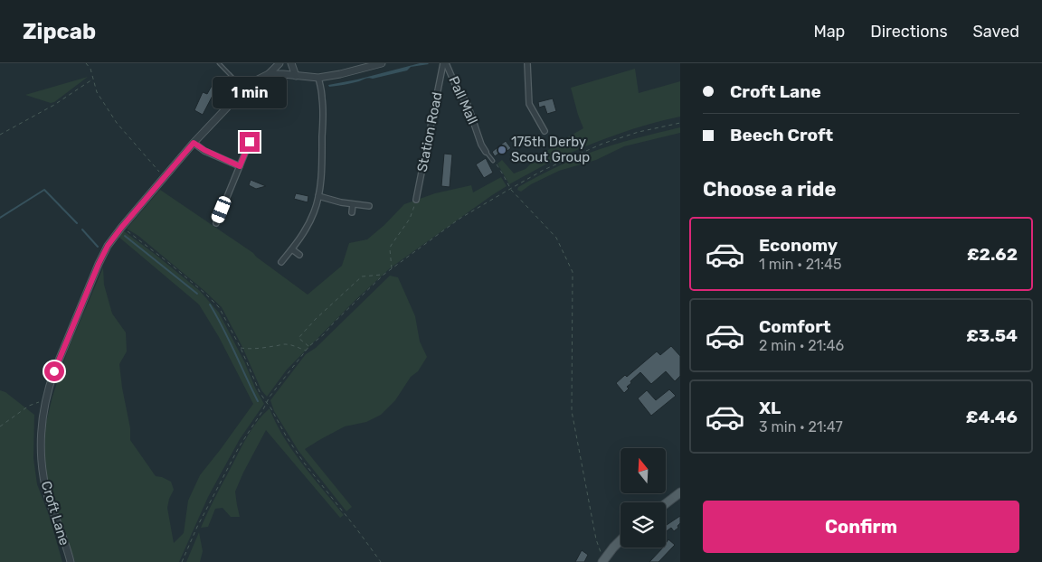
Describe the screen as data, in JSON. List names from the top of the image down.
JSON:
{
  "streets": {
    "street": ["Pall Mall", "Station Road", "Croft Lane"]
  },
  "crossings": [
    ["Pall Mall", "Station Road"]
  ],
  "places": ["175th Derby Scout Group"],
  "north": "top",
  "page": {
    "header": "Zipcab",
    "nav": ["Map", "Directions", "Saved"],
    "banner": ["Croft Lane", "Beech Croft"],
    "bubble": "1 min",
    "heading": "Choose a ride",
    "list": [
      {
        "name": "Economy",
        "note": "1 min · 21:45",
        "value": "£2.62"
      },
      {
        "name": "Comfort",
        "note": "2 min · 21:46",
        "value": "£3.54"
      },
      {
        "name": "XL",
        "note": "3 min · 21:47",
        "value": "£4.46"
      }
    ],
    "buttons": "Confirm"
  }
}
